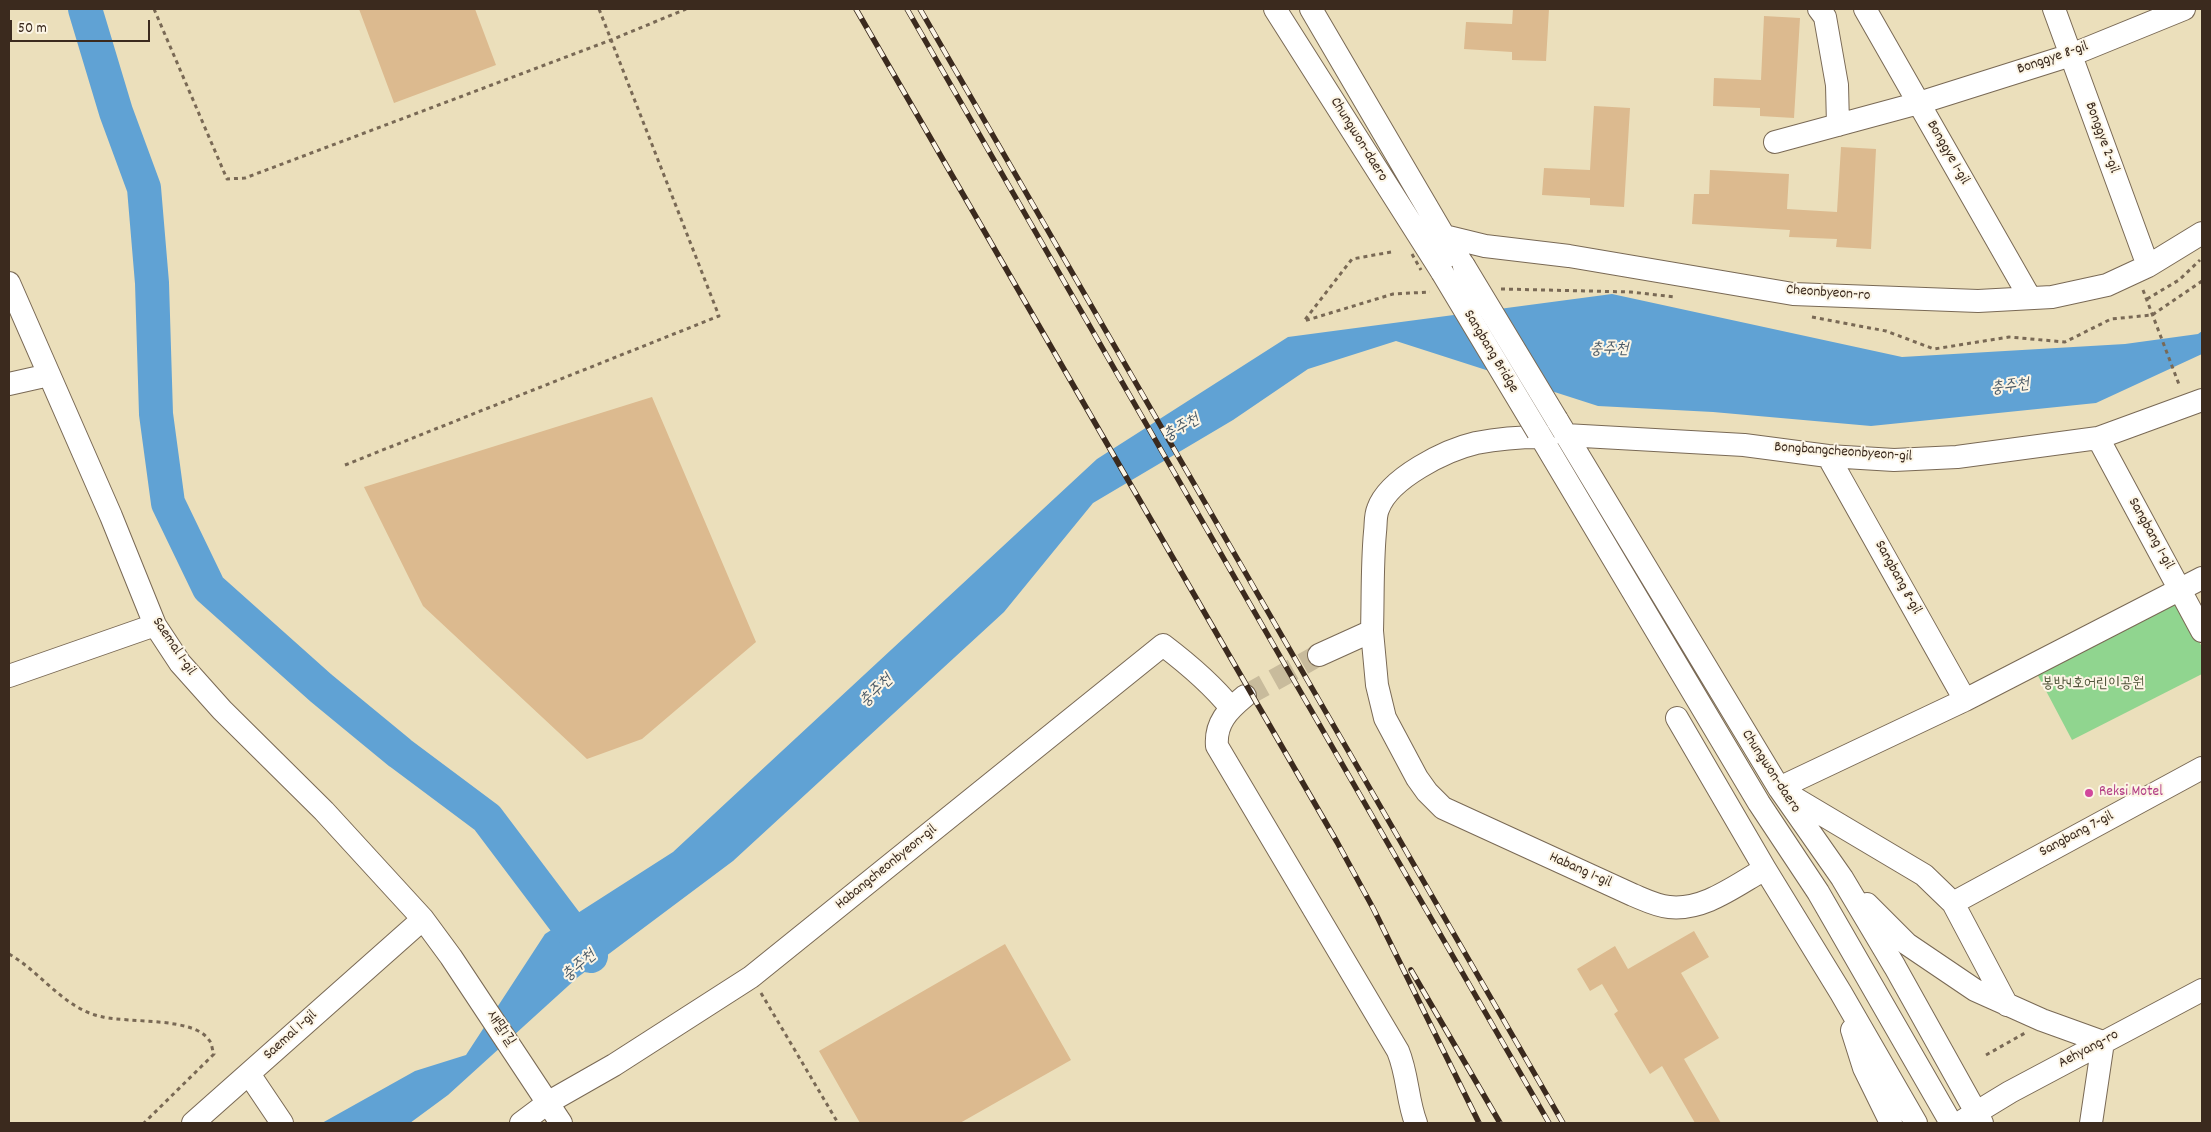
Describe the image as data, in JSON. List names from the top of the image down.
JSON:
{
  "streets": {
    "street": [
      "Bonggye 8-gil",
      "Bonggye 2-gil",
      "Chungwon-daero",
      "Bonggye 1-gil",
      "Cheonbyeon-ro",
      "Sangbang Bridge",
      "Bongbangcheonbyeon-gil",
      "Sangbang 1-gil",
      "Sangbang 8-gil",
      "Saemal 1-gil",
      "Sangbang 7-gil",
      "Habangcheonbyeon-gil",
      "Habang 1-gil",
      "새말1길",
      "Aehyang-ro"
    ]
  },
  "crossings": [
    ["Bonggye 8-gil", "Bonggye 2-gil"],
    ["Bonggye 8-gil", "Bonggye 1-gil"],
    ["Bonggye 2-gil", "Cheonbyeon-ro"],
    ["Chungwon-daero", "Cheonbyeon-ro"],
    ["Chungwon-daero", "Sangbang Bridge"],
    ["Chungwon-daero", "Bongbangcheonbyeon-gil"],
    ["Chungwon-daero", "Habang 1-gil"],
    ["Chungwon-daero", "Aehyang-ro"],
    ["Bonggye 1-gil", "Cheonbyeon-ro"],
    ["Sangbang Bridge", "Bongbangcheonbyeon-gil"],
    ["Sangbang Bridge", "Habang 1-gil"],
    ["Bongbangcheonbyeon-gil", "Sangbang 1-gil"],
    ["Bongbangcheonbyeon-gil", "Sangbang 8-gil"],
    ["Bongbangcheonbyeon-gil", "Habang 1-gil"],
    ["Saemal 1-gil", "새말1길"],
    ["Habangcheonbyeon-gil", "새말1길"]
  ],
  "water": ["충주천"],
  "parks": ["봉방4호어린이공원"],
  "places": ["Reksi Motel"],
  "scale_bar": "50 m"
}
